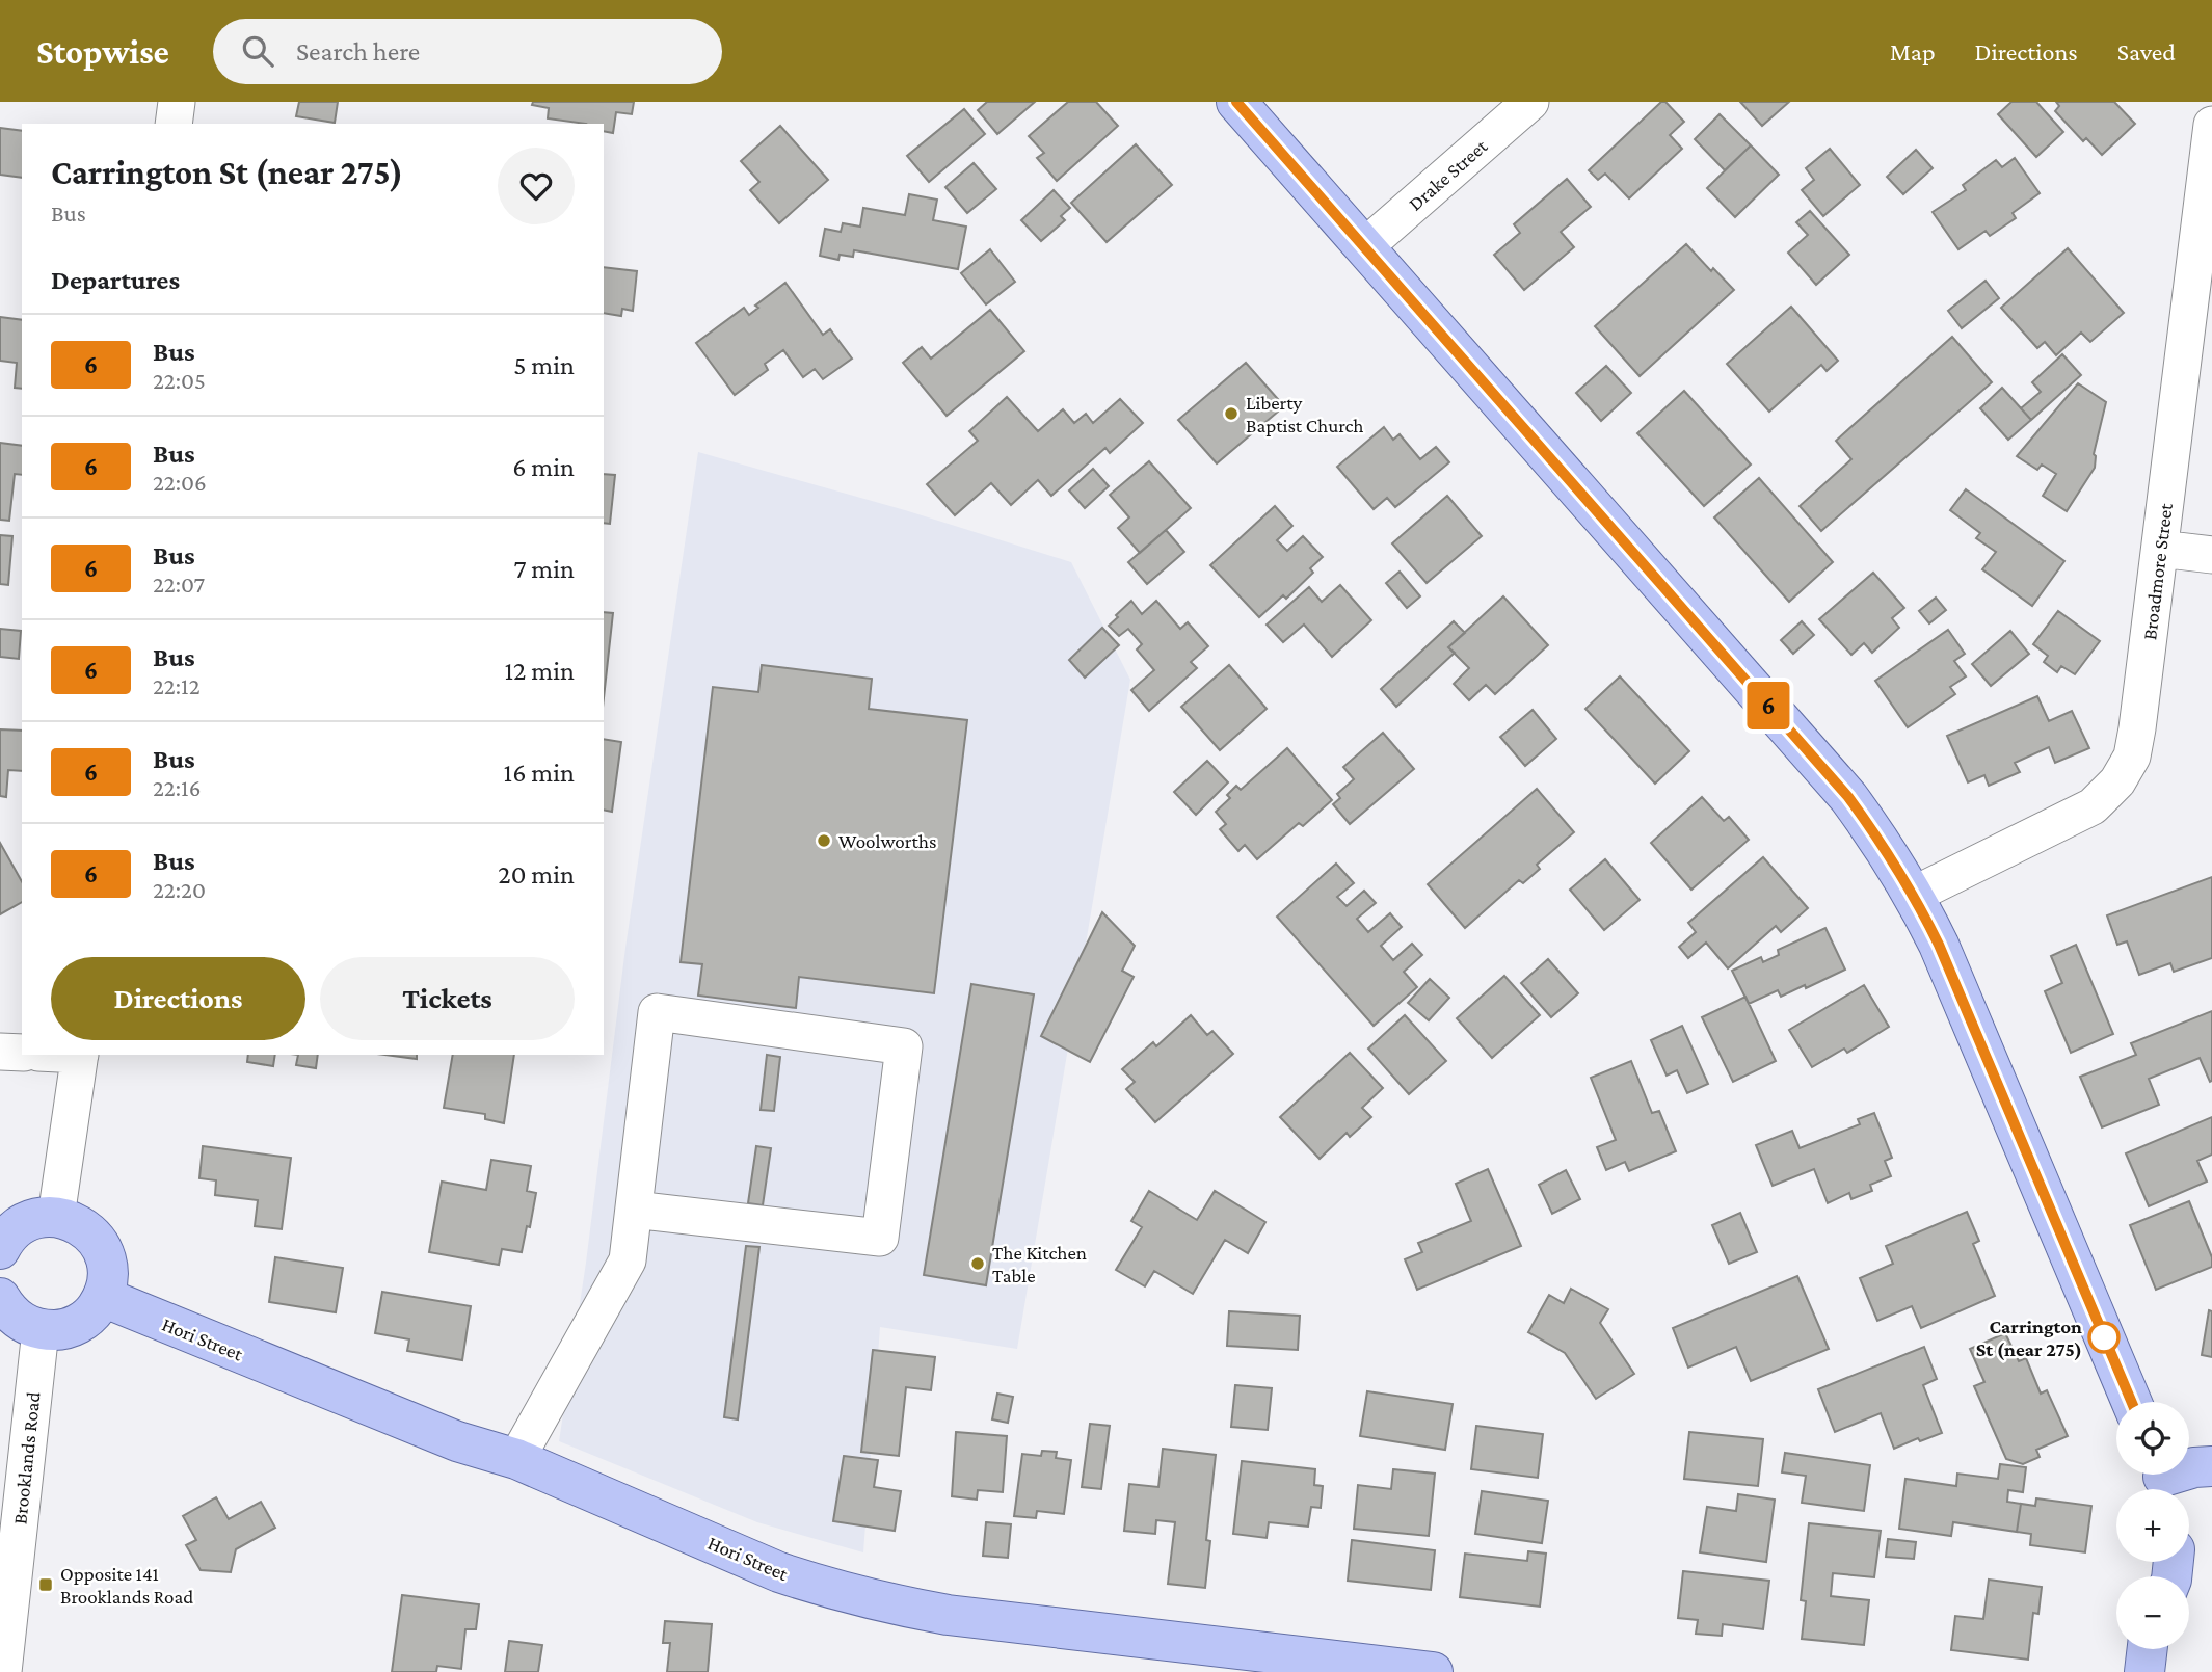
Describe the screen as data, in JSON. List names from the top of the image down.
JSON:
{
  "streets": {
    "main road": ["Hori Street"],
    "street": ["Drake Street", "Broadmore Street", "Brooklands Road"]
  },
  "places": {
    "other": [
      "Liberty Baptist Church",
      "Woolworths",
      "The Kitchen Table",
      "Carrington St (near 275)"
    ],
    "transit": ["Opposite 141 Brooklands Road"]
  },
  "lines": ["bus line 6"],
  "page": {
    "header": "Stopwise",
    "search": "Search here",
    "nav": ["Map", "Directions", "Saved"],
    "on_map": "6",
    "heading": [
      ["Carrington St (near 275)", "Bus"],
      "Departures"
    ],
    "list": [
      {
        "mark": "6",
        "name": "Bus",
        "note": "22:05",
        "value": "5 min"
      },
      {
        "mark": "6",
        "name": "Bus",
        "note": "22:06",
        "value": "6 min"
      },
      {
        "mark": "6",
        "name": "Bus",
        "note": "22:07",
        "value": "7 min"
      },
      {
        "mark": "6",
        "name": "Bus",
        "note": "22:12",
        "value": "12 min"
      },
      {
        "mark": "6",
        "name": "Bus",
        "note": "22:16",
        "value": "16 min"
      },
      {
        "mark": "6",
        "name": "Bus",
        "note": "22:20",
        "value": "20 min"
      }
    ],
    "buttons": ["Directions", "Tickets"],
    "map_buttons": ["+", "−"]
  }
}
